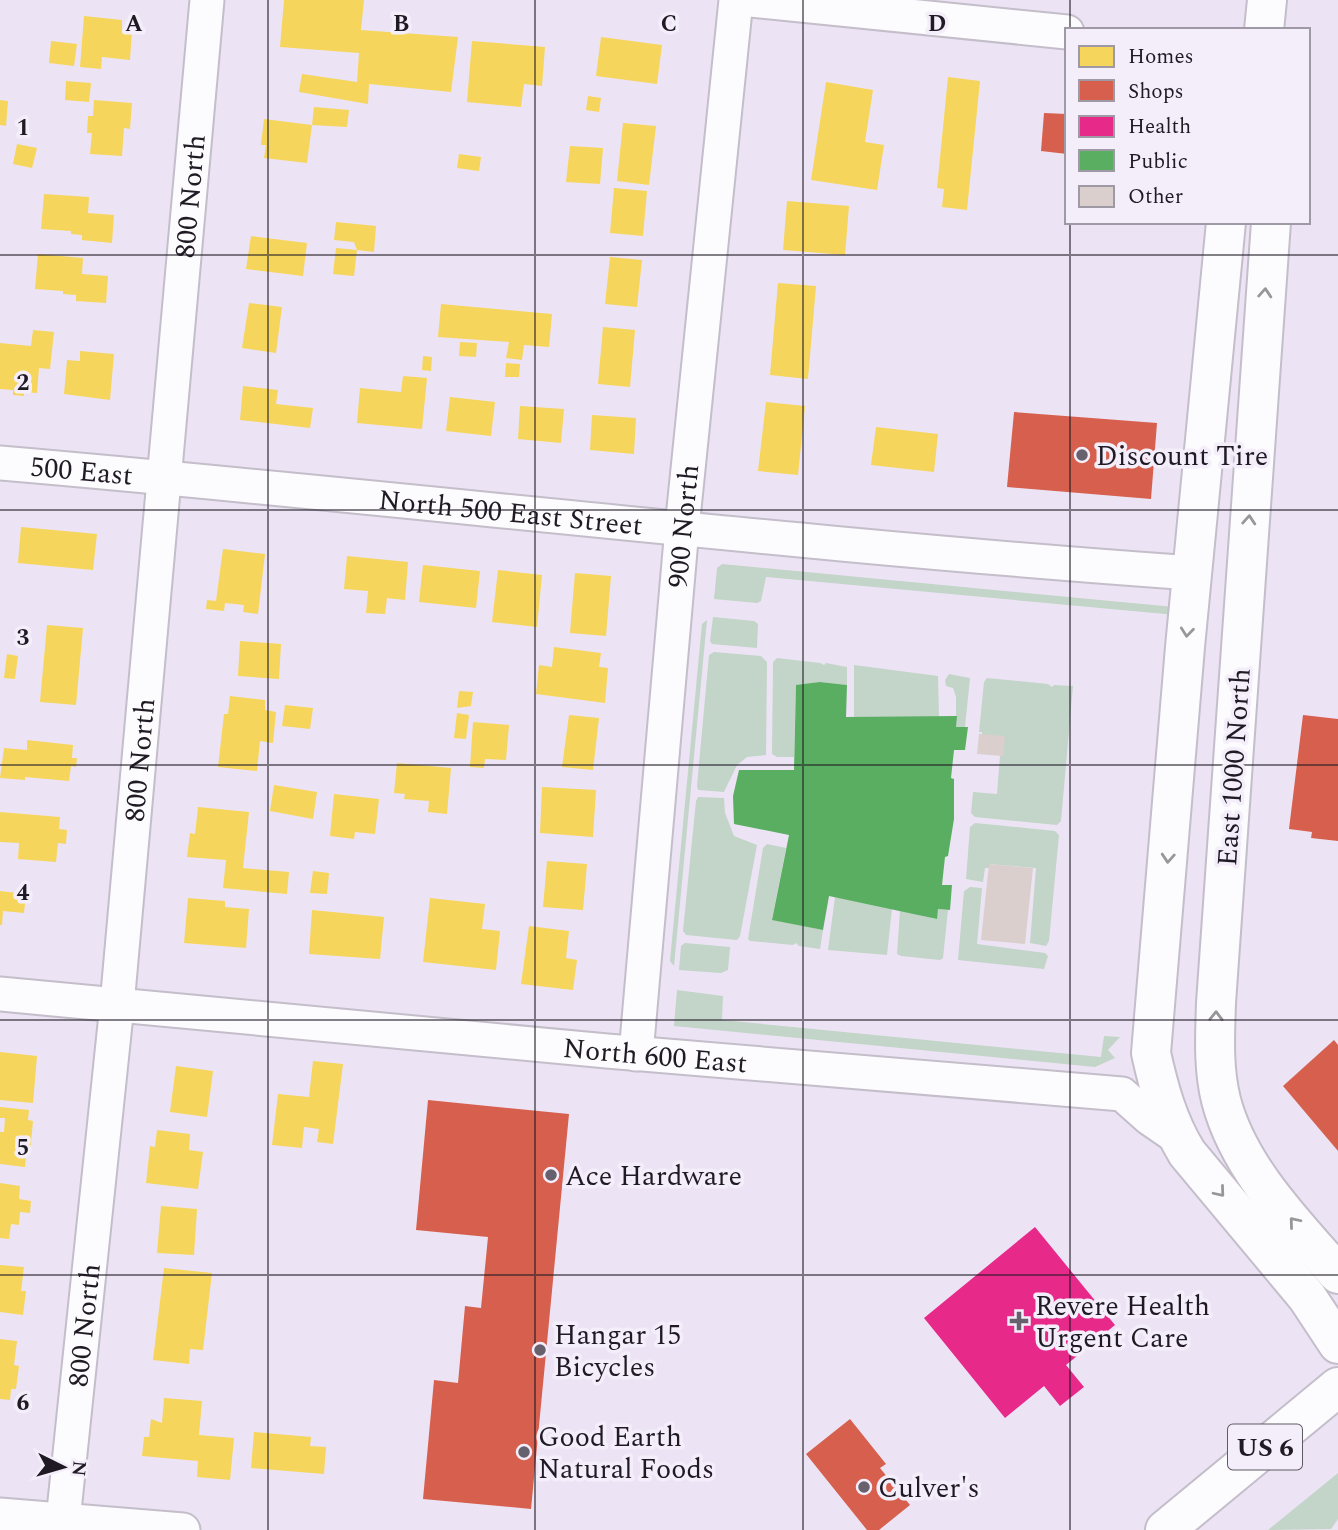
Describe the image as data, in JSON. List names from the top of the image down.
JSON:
{
  "streets": {
    "main road": ["East 1000 North", "US 6"],
    "street": [
      "800 North",
      "500 East",
      "North 500 East Street",
      "900 North",
      "North 600 East"
    ]
  },
  "crossings": [
    ["800 North", "500 East"],
    ["800 North", "North 500 East Street"],
    ["800 North", "North 600 East"],
    ["500 East", "North 500 East Street"],
    ["North 500 East Street", "900 North"],
    ["North 500 East Street", "East 1000 North"],
    ["900 North", "North 600 East"]
  ],
  "places": {
    "other": [
      "Discount Tire",
      "Ace Hardware",
      "Hangar 15 Bicycles",
      "Good Earth Natural Foods",
      "Culver's"
    ],
    "health": ["Revere Health Urgent Care"]
  },
  "legend": [
    "Homes",
    "Shops",
    "Health",
    "Public",
    "Other"
  ],
  "north": "right",
  "grid": {
    "columns": [
      "A",
      "B",
      "C",
      "D"
    ],
    "rows": [
      "1",
      "2",
      "3",
      "4",
      "5",
      "6"
    ]
  }
}
